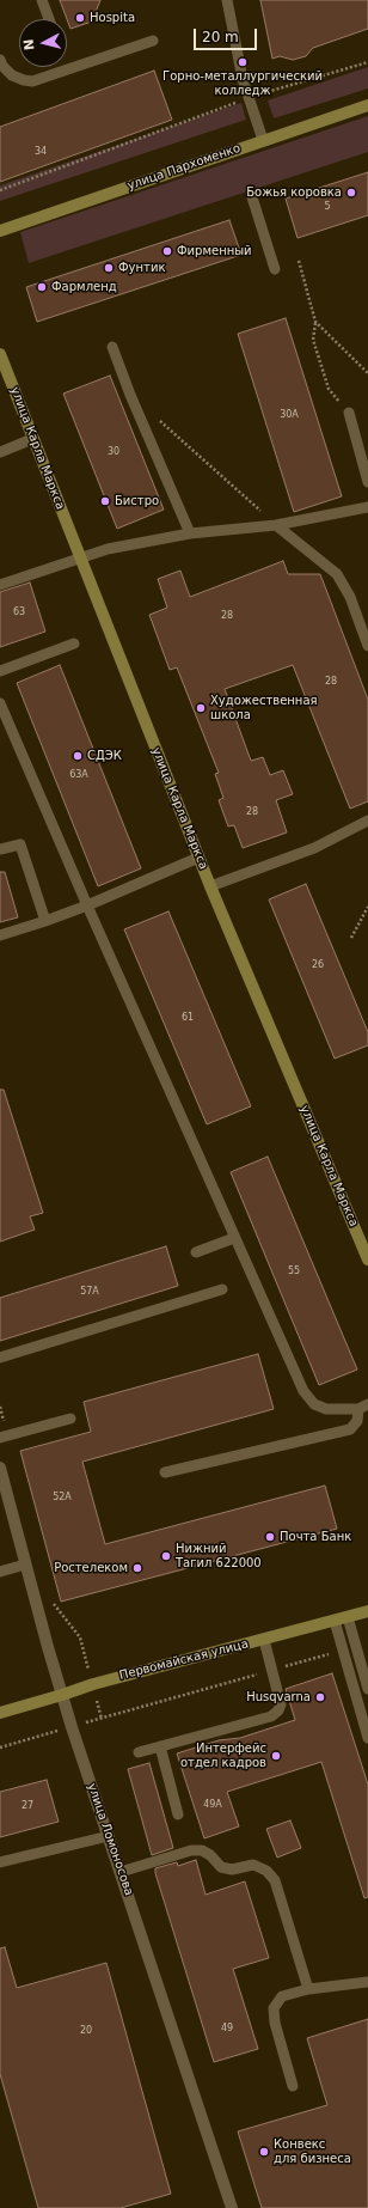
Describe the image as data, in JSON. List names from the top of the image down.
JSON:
{
  "streets": {
    "street": [
      "улица Пархоменко",
      "улица Карла Маркса",
      "Первомайская улица",
      "улица Ломоносова"
    ]
  },
  "crossings": [
    ["Первомайская улица", "улица Ломоносова"]
  ],
  "places": [
    "Hospita",
    "Горно-металлургический колледж",
    "Божья коровка",
    "Фирменный",
    "Фунтик",
    "Фармленд",
    "Бистро",
    "Художественная школа",
    "СДЭК",
    "Почта Банк",
    "Нижний Тагил 622000",
    "Ростелеком",
    "Husqvarna",
    "Интерфейс отдел кадров",
    "Конвекс для бизнеса"
  ],
  "house_numbers": [
    "34",
    "5",
    "30А",
    "30",
    "63",
    "28",
    "28",
    "63А",
    "28",
    "26",
    "61",
    "55",
    "57А",
    "52А",
    "49А",
    "27",
    "49",
    "20"
  ],
  "scale_bar": "20 m",
  "north": "left"
}
